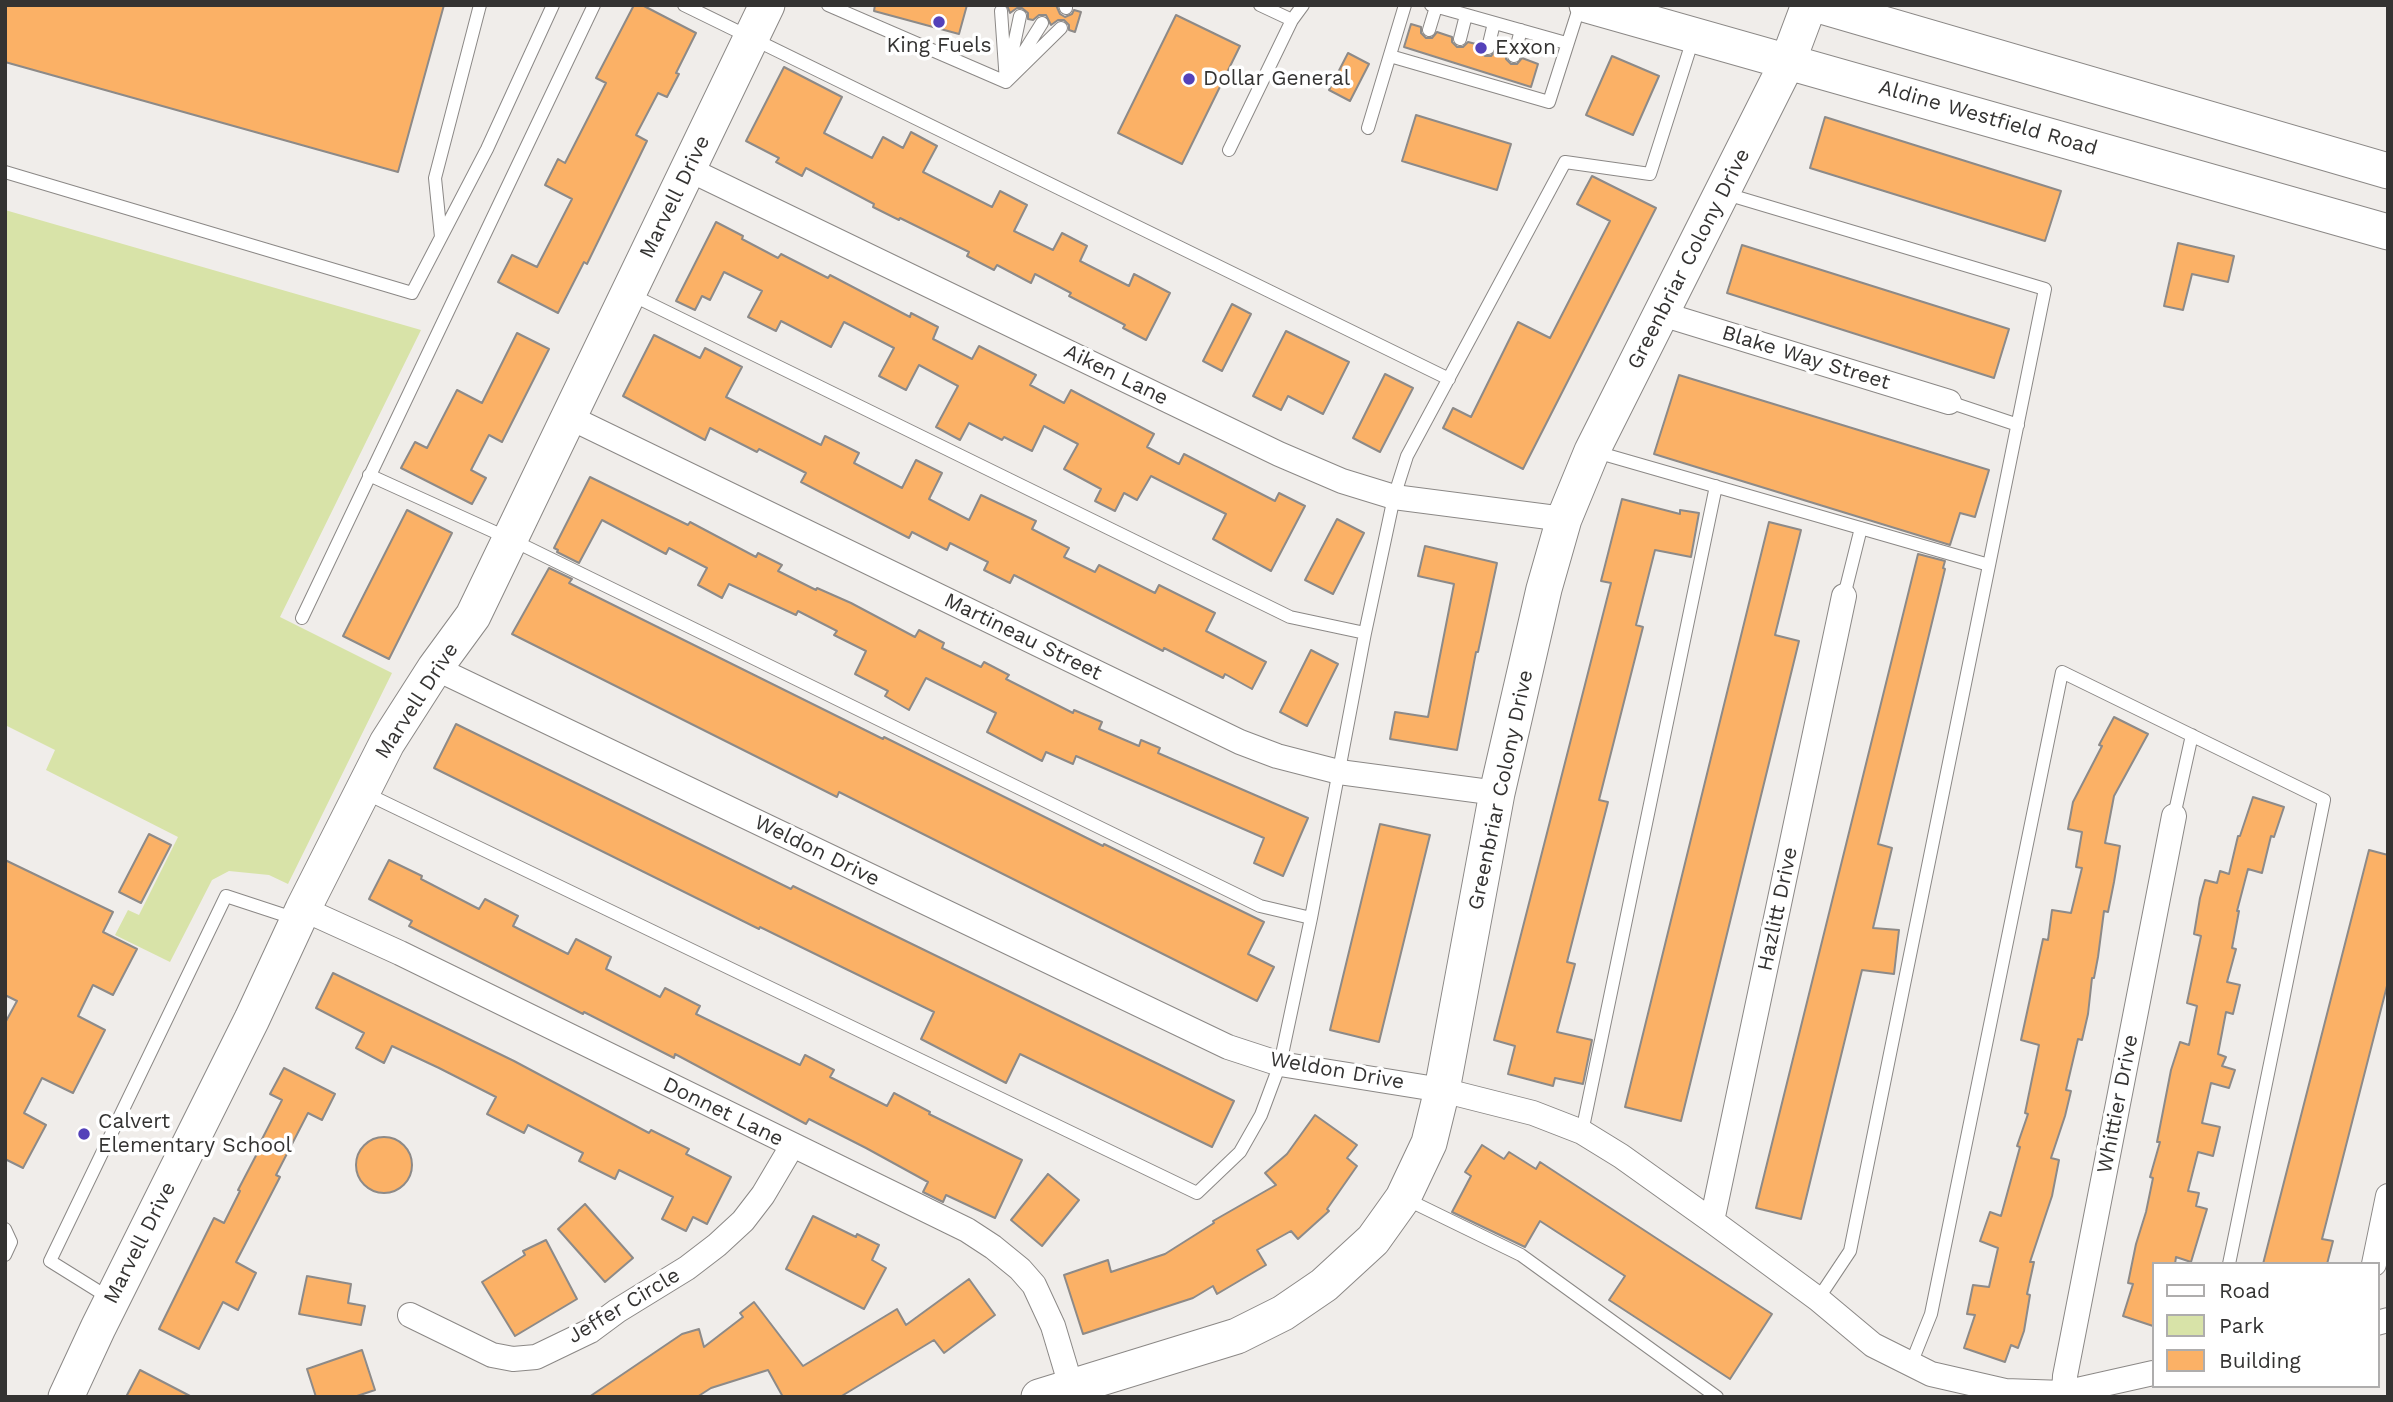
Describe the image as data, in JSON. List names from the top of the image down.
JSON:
{
  "streets": {
    "street": [
      "Aldine Westfield Road",
      "Marvell Drive",
      "Greenbriar Colony Drive",
      "Blake Way Street",
      "Aiken Lane",
      "Martineau Street",
      "Weldon Drive",
      "Hazlitt Drive",
      "Whittier Drive",
      "Donnet Lane",
      "Jeffer Circle"
    ]
  },
  "crossings": [
    ["Aldine Westfield Road", "Greenbriar Colony Drive"],
    ["Marvell Drive", "Aiken Lane"],
    ["Marvell Drive", "Martineau Street"],
    ["Marvell Drive", "Weldon Drive"],
    ["Marvell Drive", "Donnet Lane"],
    ["Greenbriar Colony Drive", "Blake Way Street"],
    ["Greenbriar Colony Drive", "Aiken Lane"],
    ["Greenbriar Colony Drive", "Martineau Street"],
    ["Greenbriar Colony Drive", "Weldon Drive"],
    ["Greenbriar Colony Drive", "Donnet Lane"],
    ["Weldon Drive", "Hazlitt Drive"],
    ["Weldon Drive", "Whittier Drive"],
    ["Donnet Lane", "Jeffer Circle"]
  ],
  "places": [
    "King Fuels",
    "Exxon",
    "Dollar General",
    "Calvert Elementary School"
  ],
  "legend": ["Road", "Park", "Building"]
}
